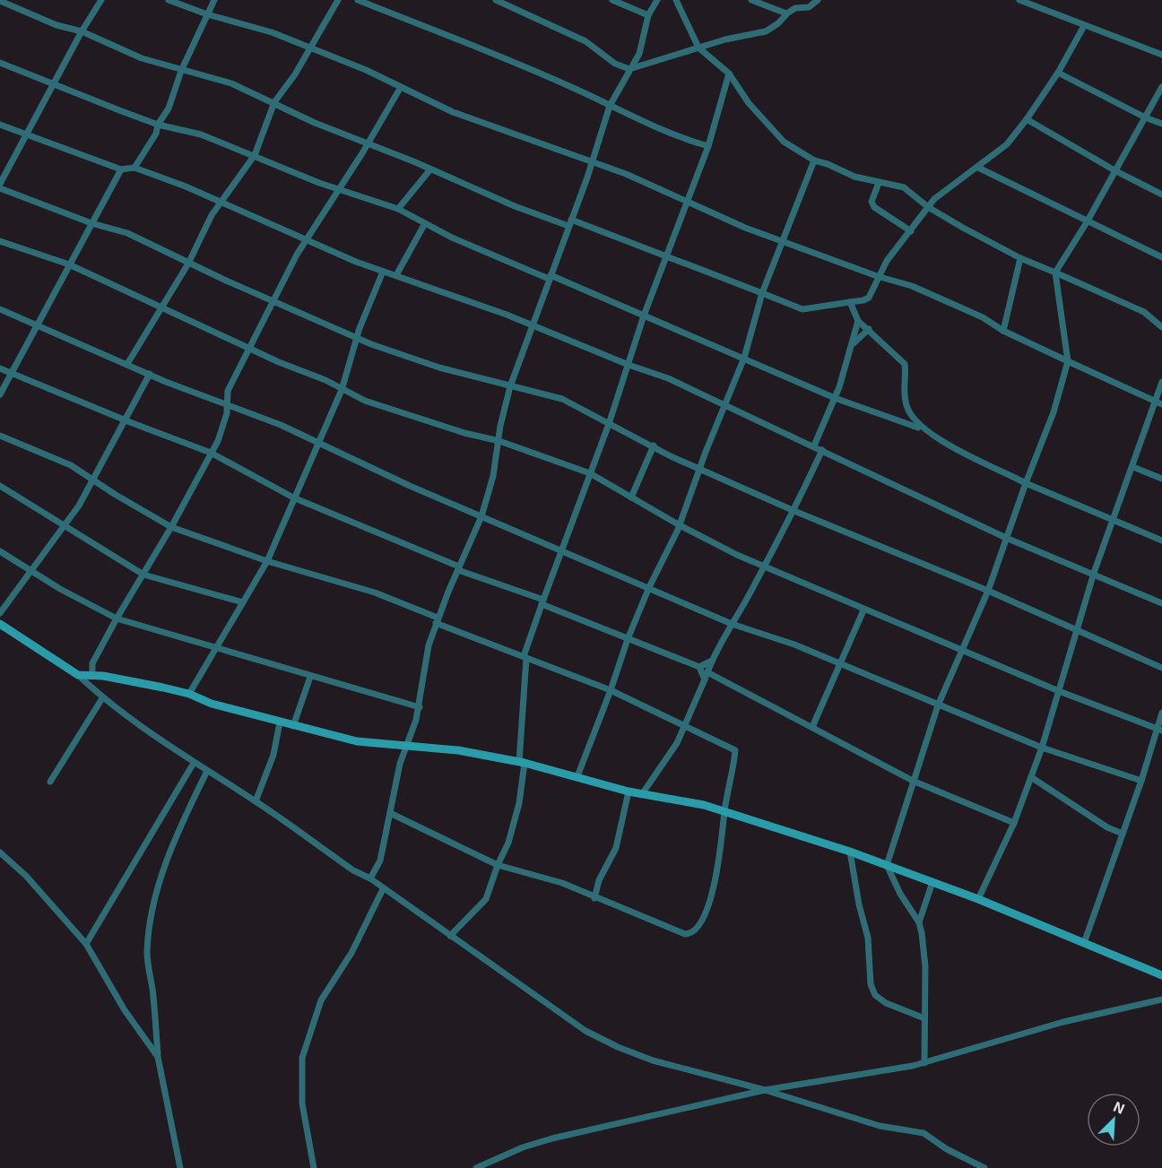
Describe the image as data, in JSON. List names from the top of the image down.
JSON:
{
  "north": "top right"
}
